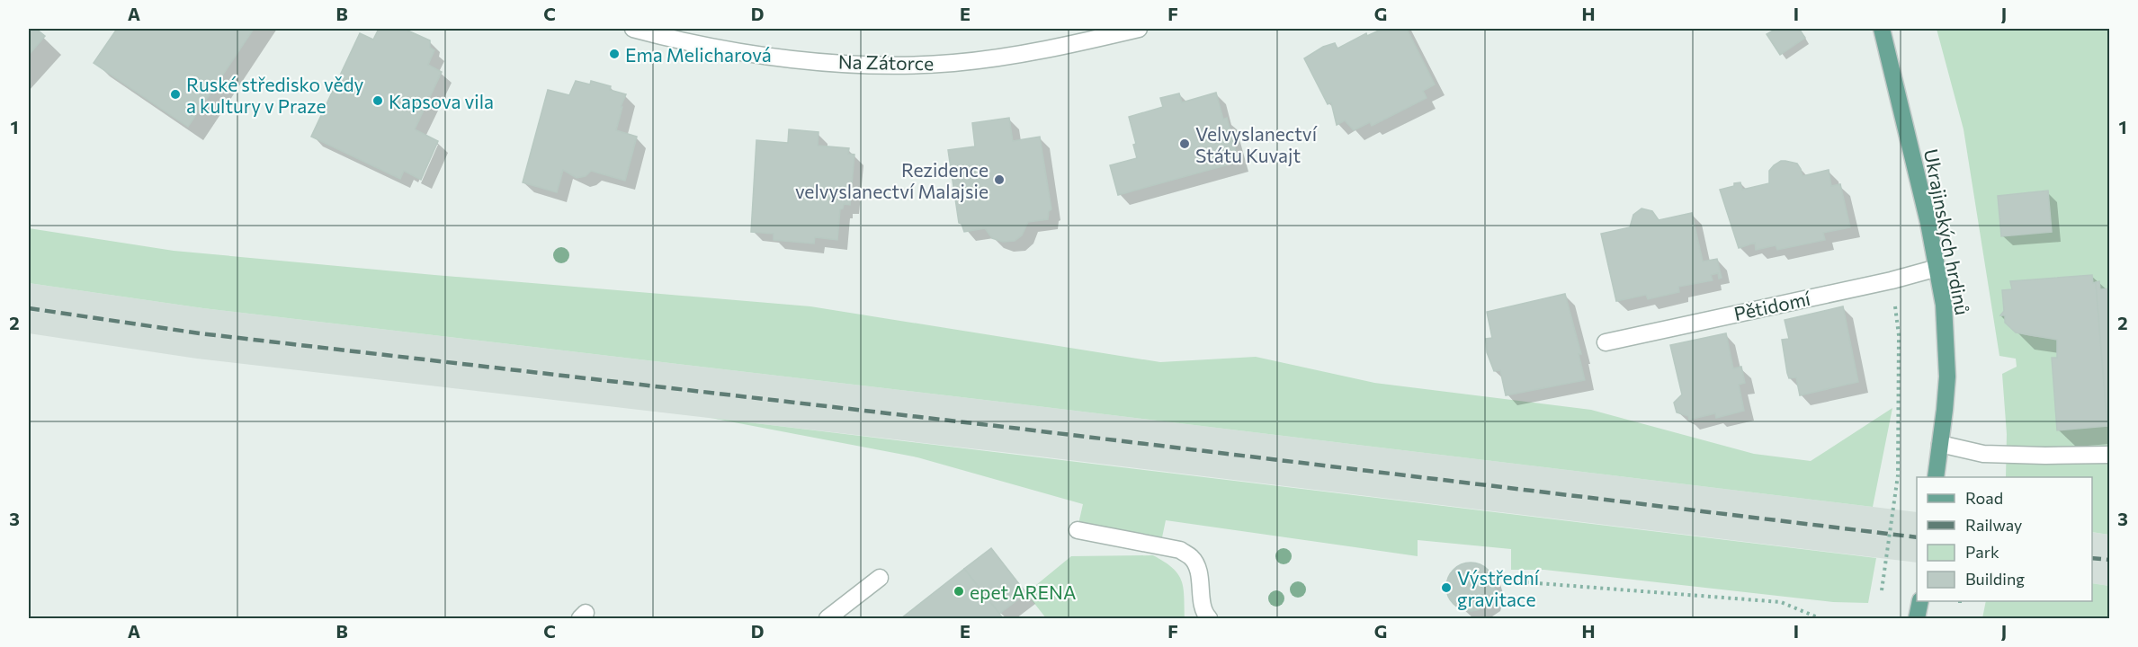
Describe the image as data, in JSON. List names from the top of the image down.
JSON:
{
  "streets": {
    "main road": ["Ukrajinských hrdinů"],
    "street": ["Na Zátorce", "Pětidomí"]
  },
  "crossings": [
    ["Ukrajinských hrdinů", "Pětidomí"]
  ],
  "places": [
    "Ema Melicharová",
    "Ruské středisko vědy a kultury v Praze",
    "Kapsova vila",
    "Velvyslanectví Státu Kuvajt",
    "Rezidence velvyslanectví Malajsie",
    "Výstřední gravitace",
    "epet ARENA"
  ],
  "legend": [
    "Road",
    "Railway",
    "Park",
    "Building"
  ],
  "grid": {
    "columns": [
      "A",
      "B",
      "C",
      "D",
      "E",
      "F",
      "G",
      "H",
      "I",
      "J"
    ],
    "rows": ["1", "2", "3"]
  }
}
